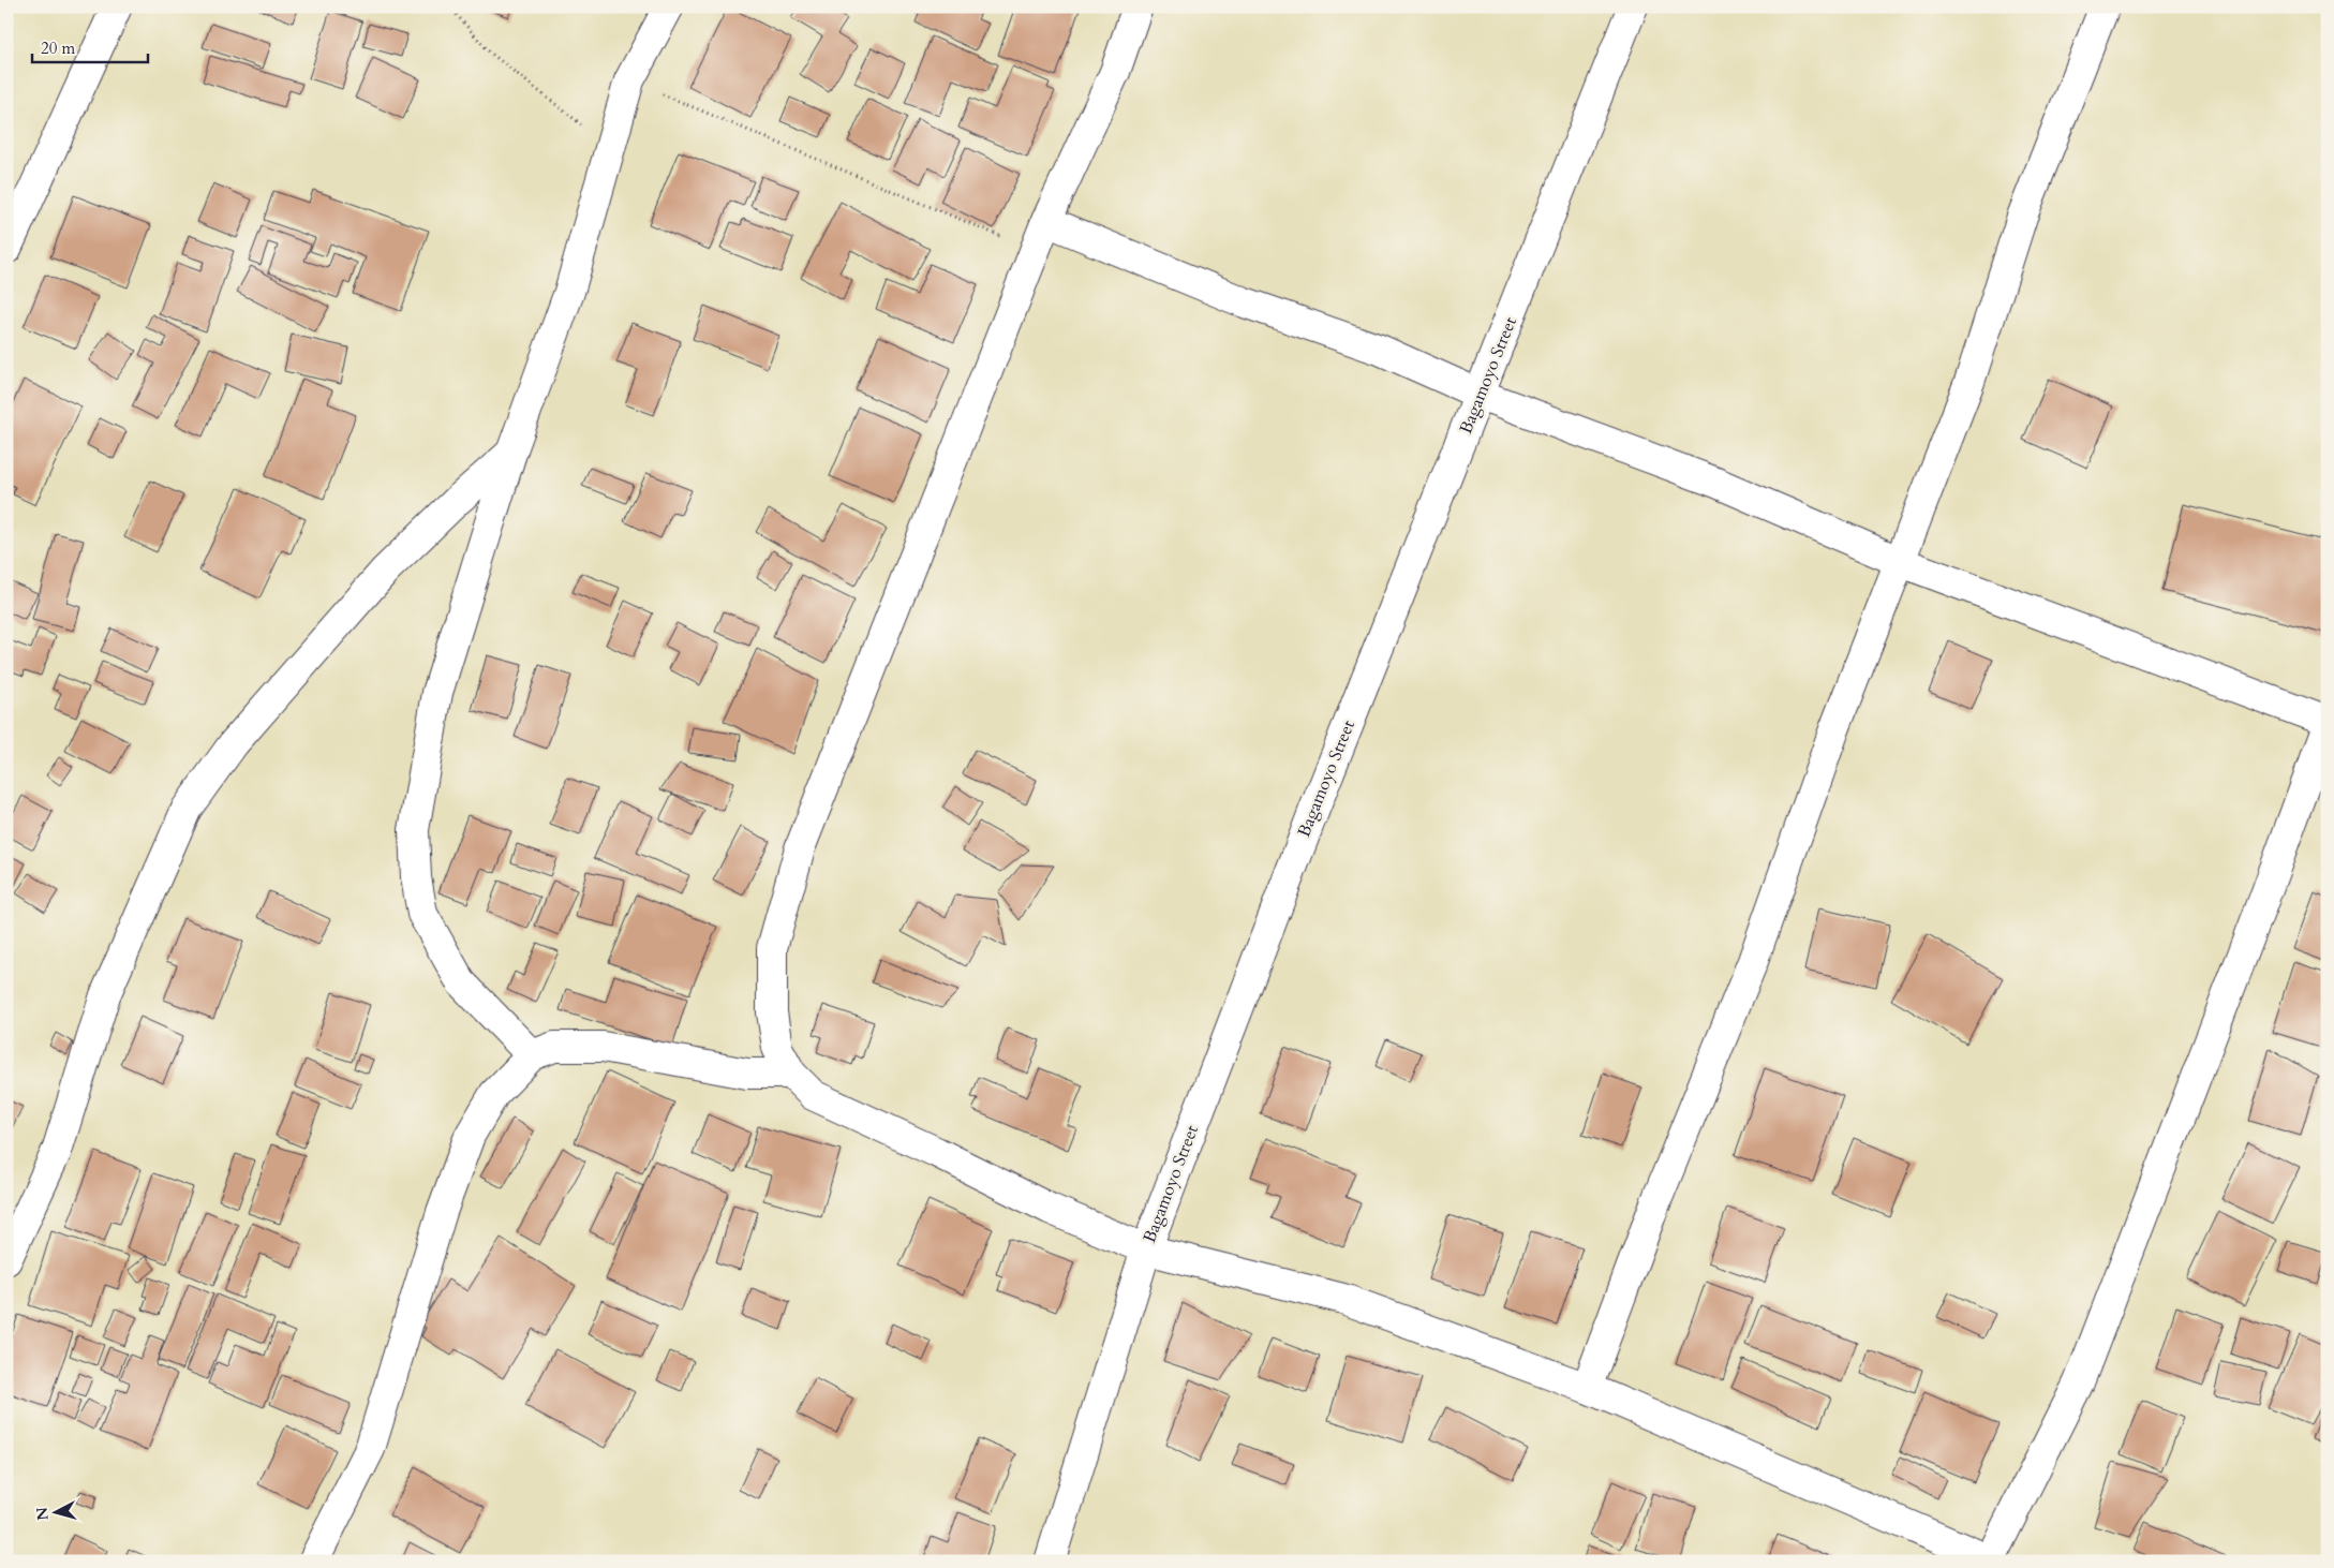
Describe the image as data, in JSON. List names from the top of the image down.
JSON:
{
  "streets": {
    "street": ["Bagamoyo Street"]
  },
  "scale_bar": "20 m",
  "north": "left"
}
